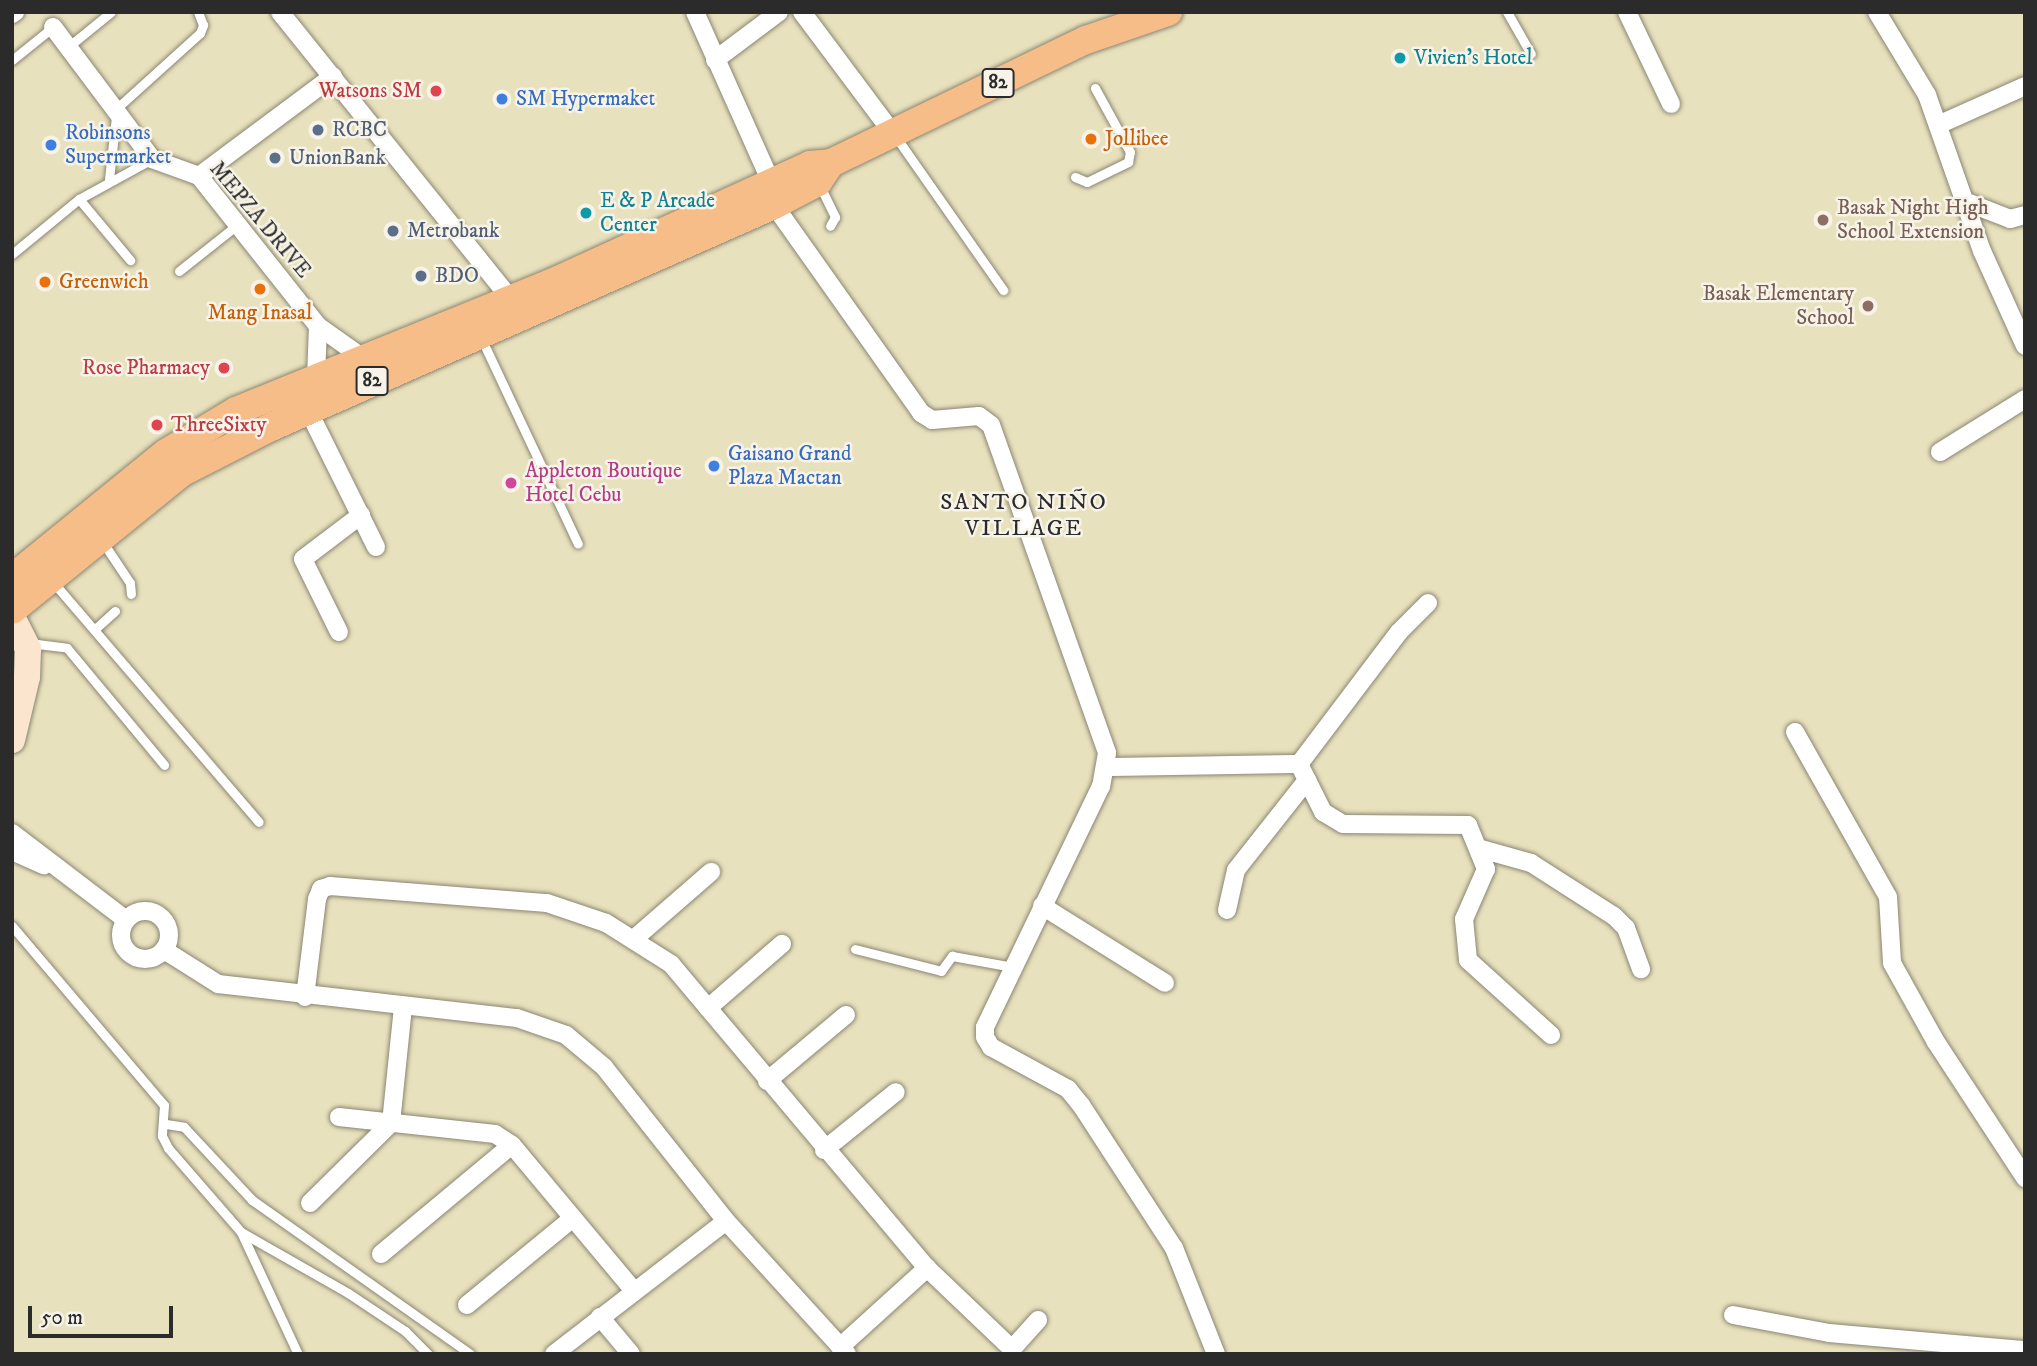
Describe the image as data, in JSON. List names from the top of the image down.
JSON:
{
  "streets": {
    "main road": ["82"],
    "street": ["MEPZA DRIVE"]
  },
  "crossings": [
    ["82", "MEPZA DRIVE"]
  ],
  "districts": ["SANTO NIÑO VILLAGE"],
  "places": [
    "Vivien's Hotel",
    "Watsons SM",
    "SM Hypermaket",
    "RCBC",
    "Jollibee",
    "Robinsons Supermarket",
    "UnionBank",
    "E & P Arcade Center",
    "Basak Night High School Extension",
    "Metrobank",
    "BDO",
    "Greenwich",
    "Mang Inasal",
    "Basak Elementary School",
    "Rose Pharmacy",
    "ThreeSixty",
    "Gaisano Grand Plaza Mactan",
    "Appleton Boutique Hotel Cebu"
  ],
  "scale_bar": "50 m"
}
